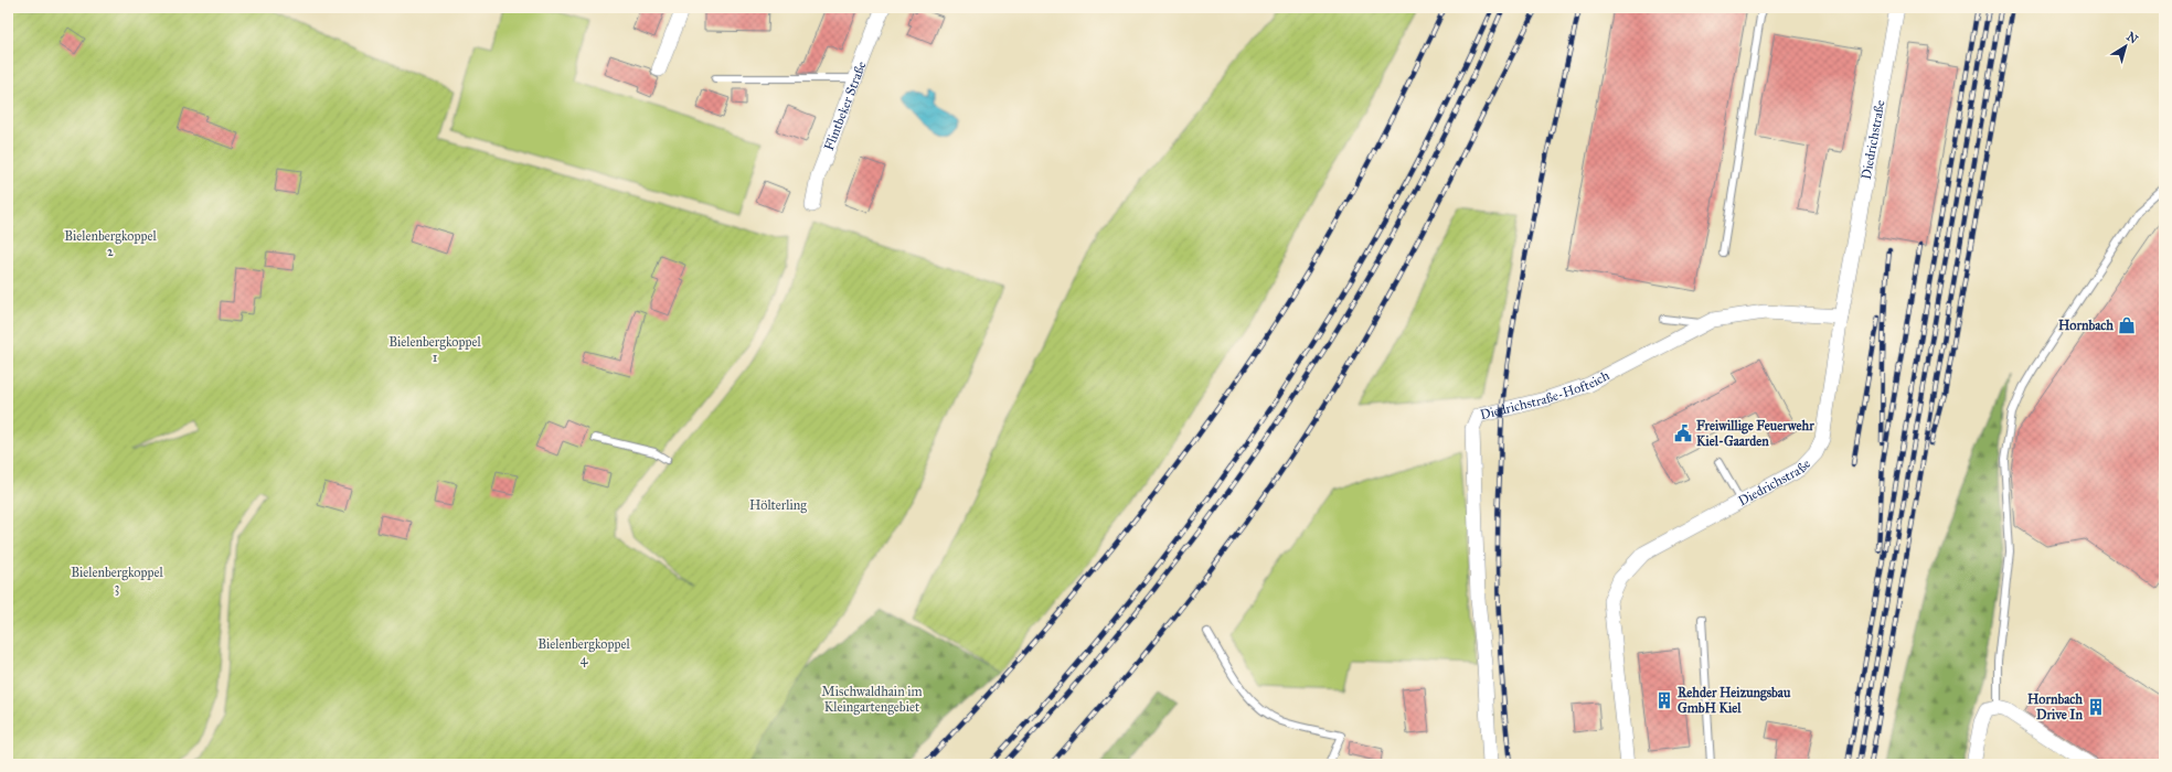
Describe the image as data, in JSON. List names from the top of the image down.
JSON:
{
  "streets": {
    "street": ["Flintbeker Straße", "Diedrichstraße", "Diedrichstraße-Hofteich"]
  },
  "crossings": [
    ["Diedrichstraße", "Diedrichstraße-Hofteich"]
  ],
  "parks": [
    "Bielenbergkoppel 2",
    "Bielenbergkoppel 1",
    "Hölterling",
    "Bielenbergkoppel 3",
    "Bielenbergkoppel 4",
    "Mischwaldhain im Kleingartengebiet"
  ],
  "places": {
    "shop": ["Hornbach"],
    "public building": ["Freiwillige Feuerwehr Kiel-Gaarden"],
    "building": ["Rehder Heizungsbau GmbH Kiel", "Hornbach Drive In"]
  },
  "north": "top right"
}
